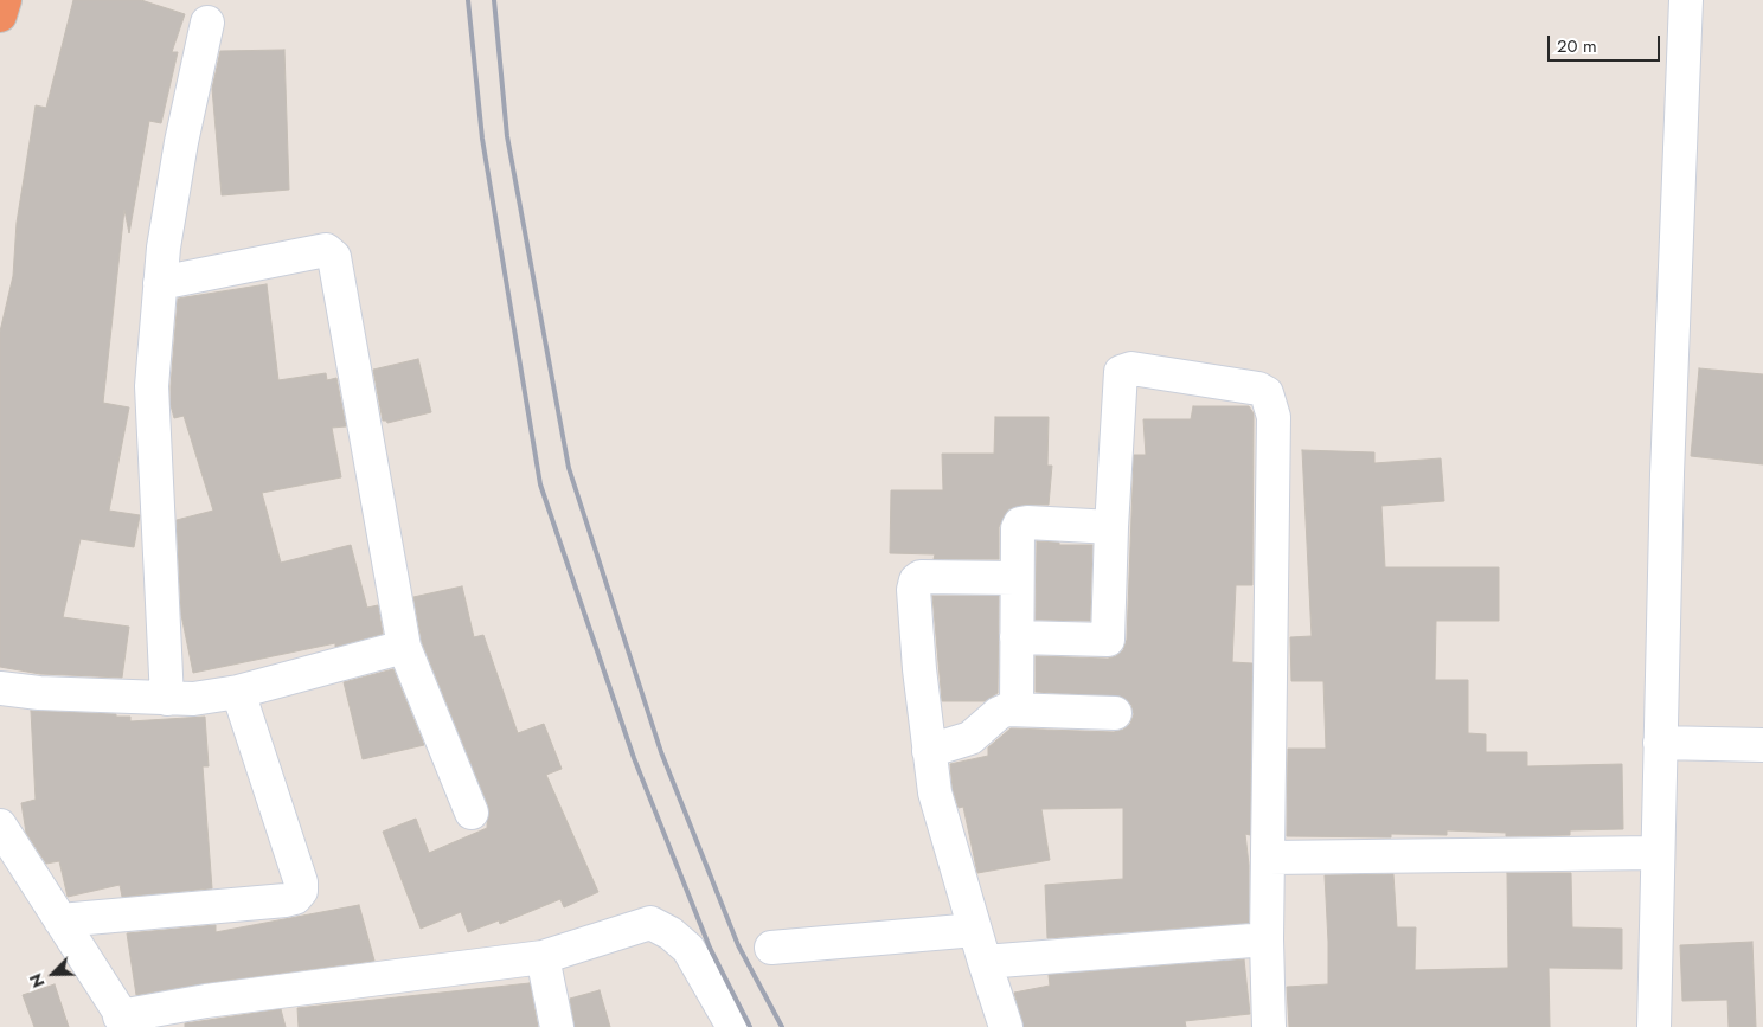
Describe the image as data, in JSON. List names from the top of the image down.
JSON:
{
  "scale_bar": "20 m",
  "north": "bottom left"
}
